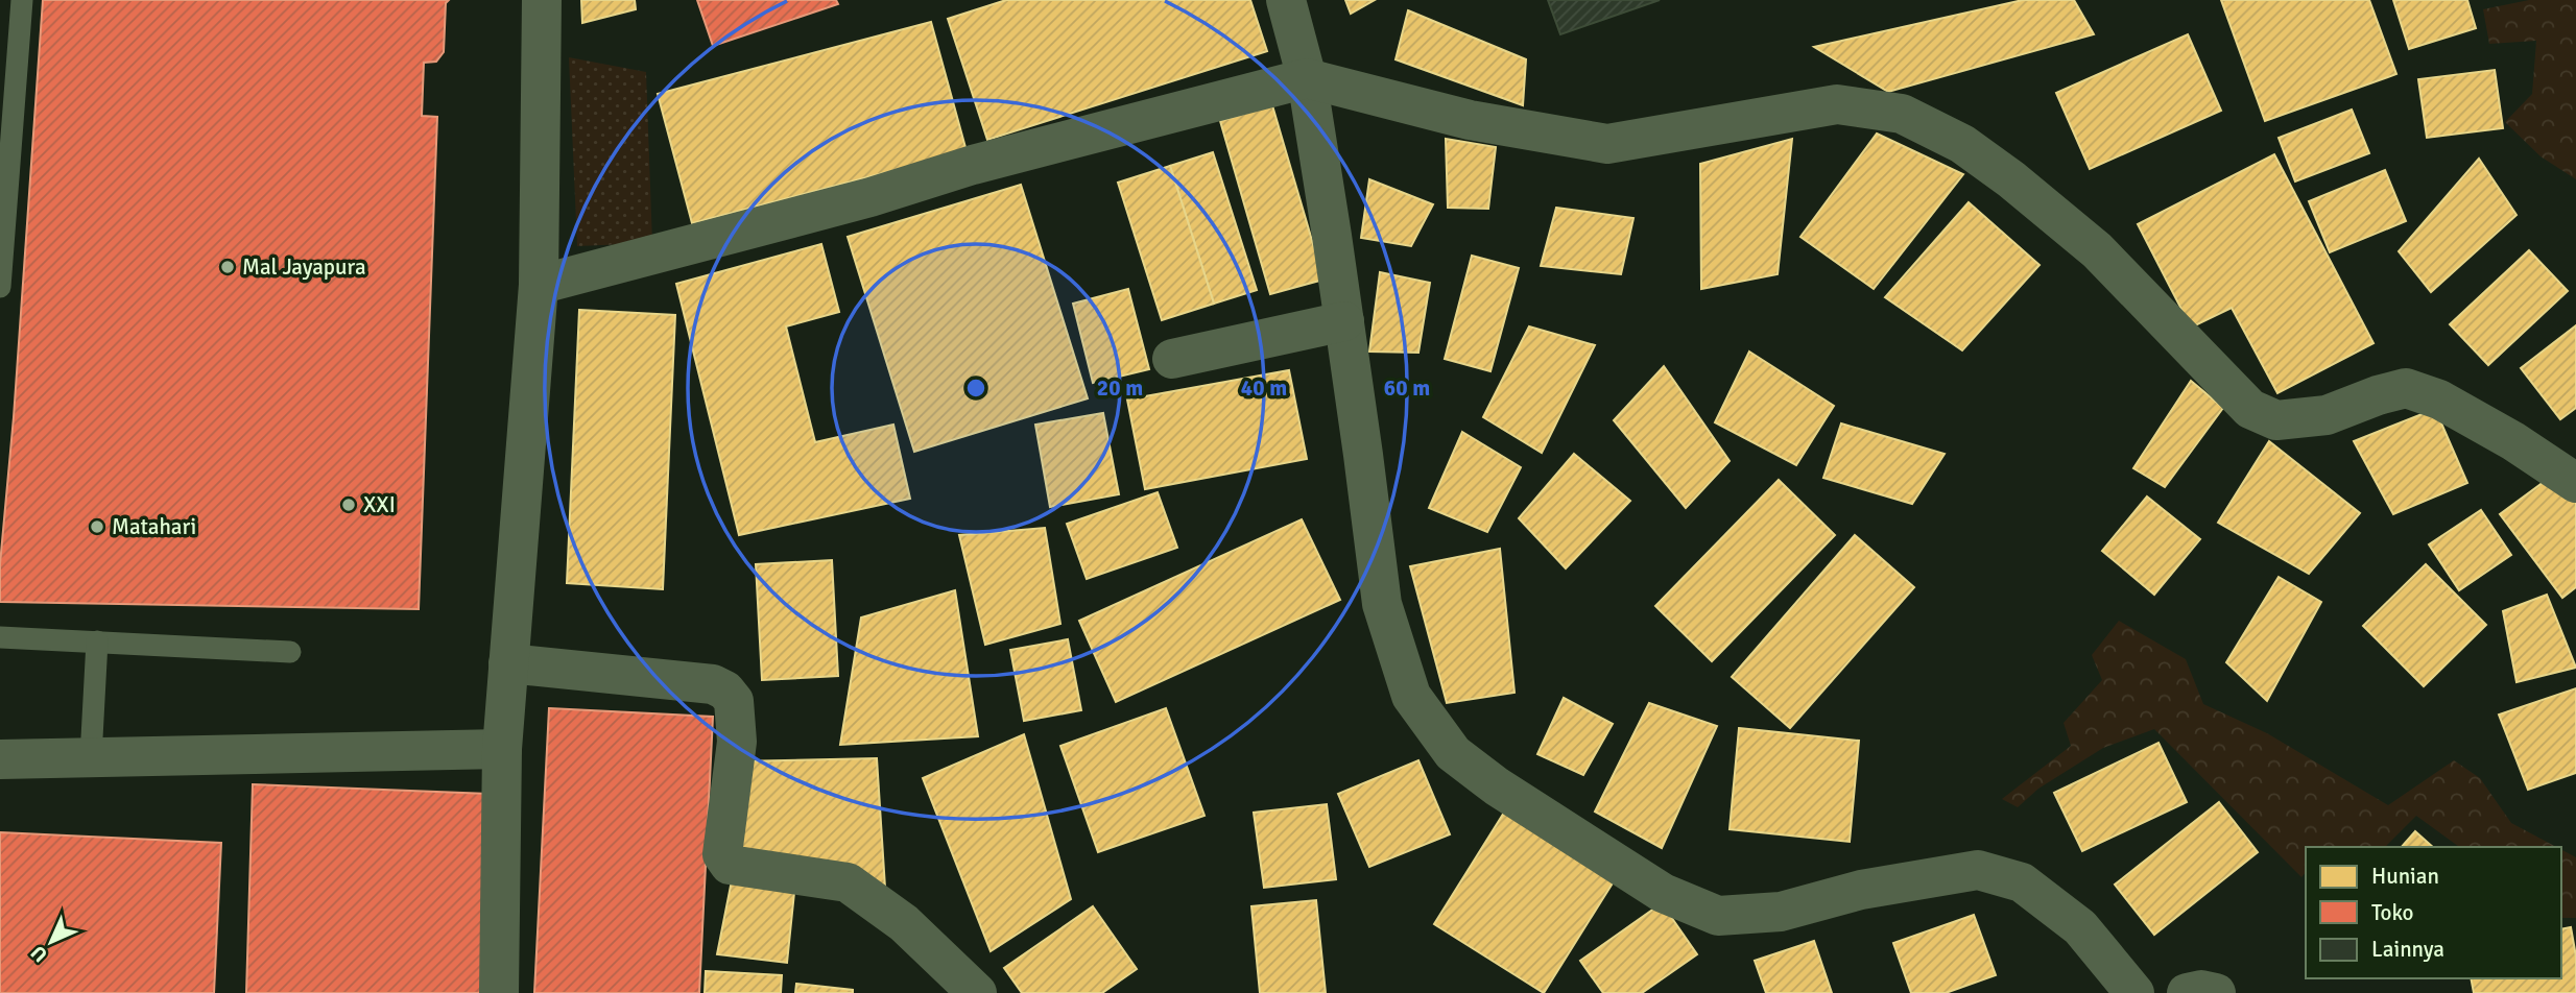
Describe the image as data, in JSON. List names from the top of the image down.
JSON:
{
  "places": ["Mal Jayapura", "XXI", "Matahari"],
  "legend": ["Hunian", "Toko", "Lainnya"],
  "north": "bottom left",
  "rings": ["20 m", "40 m", "60 m"]
}
